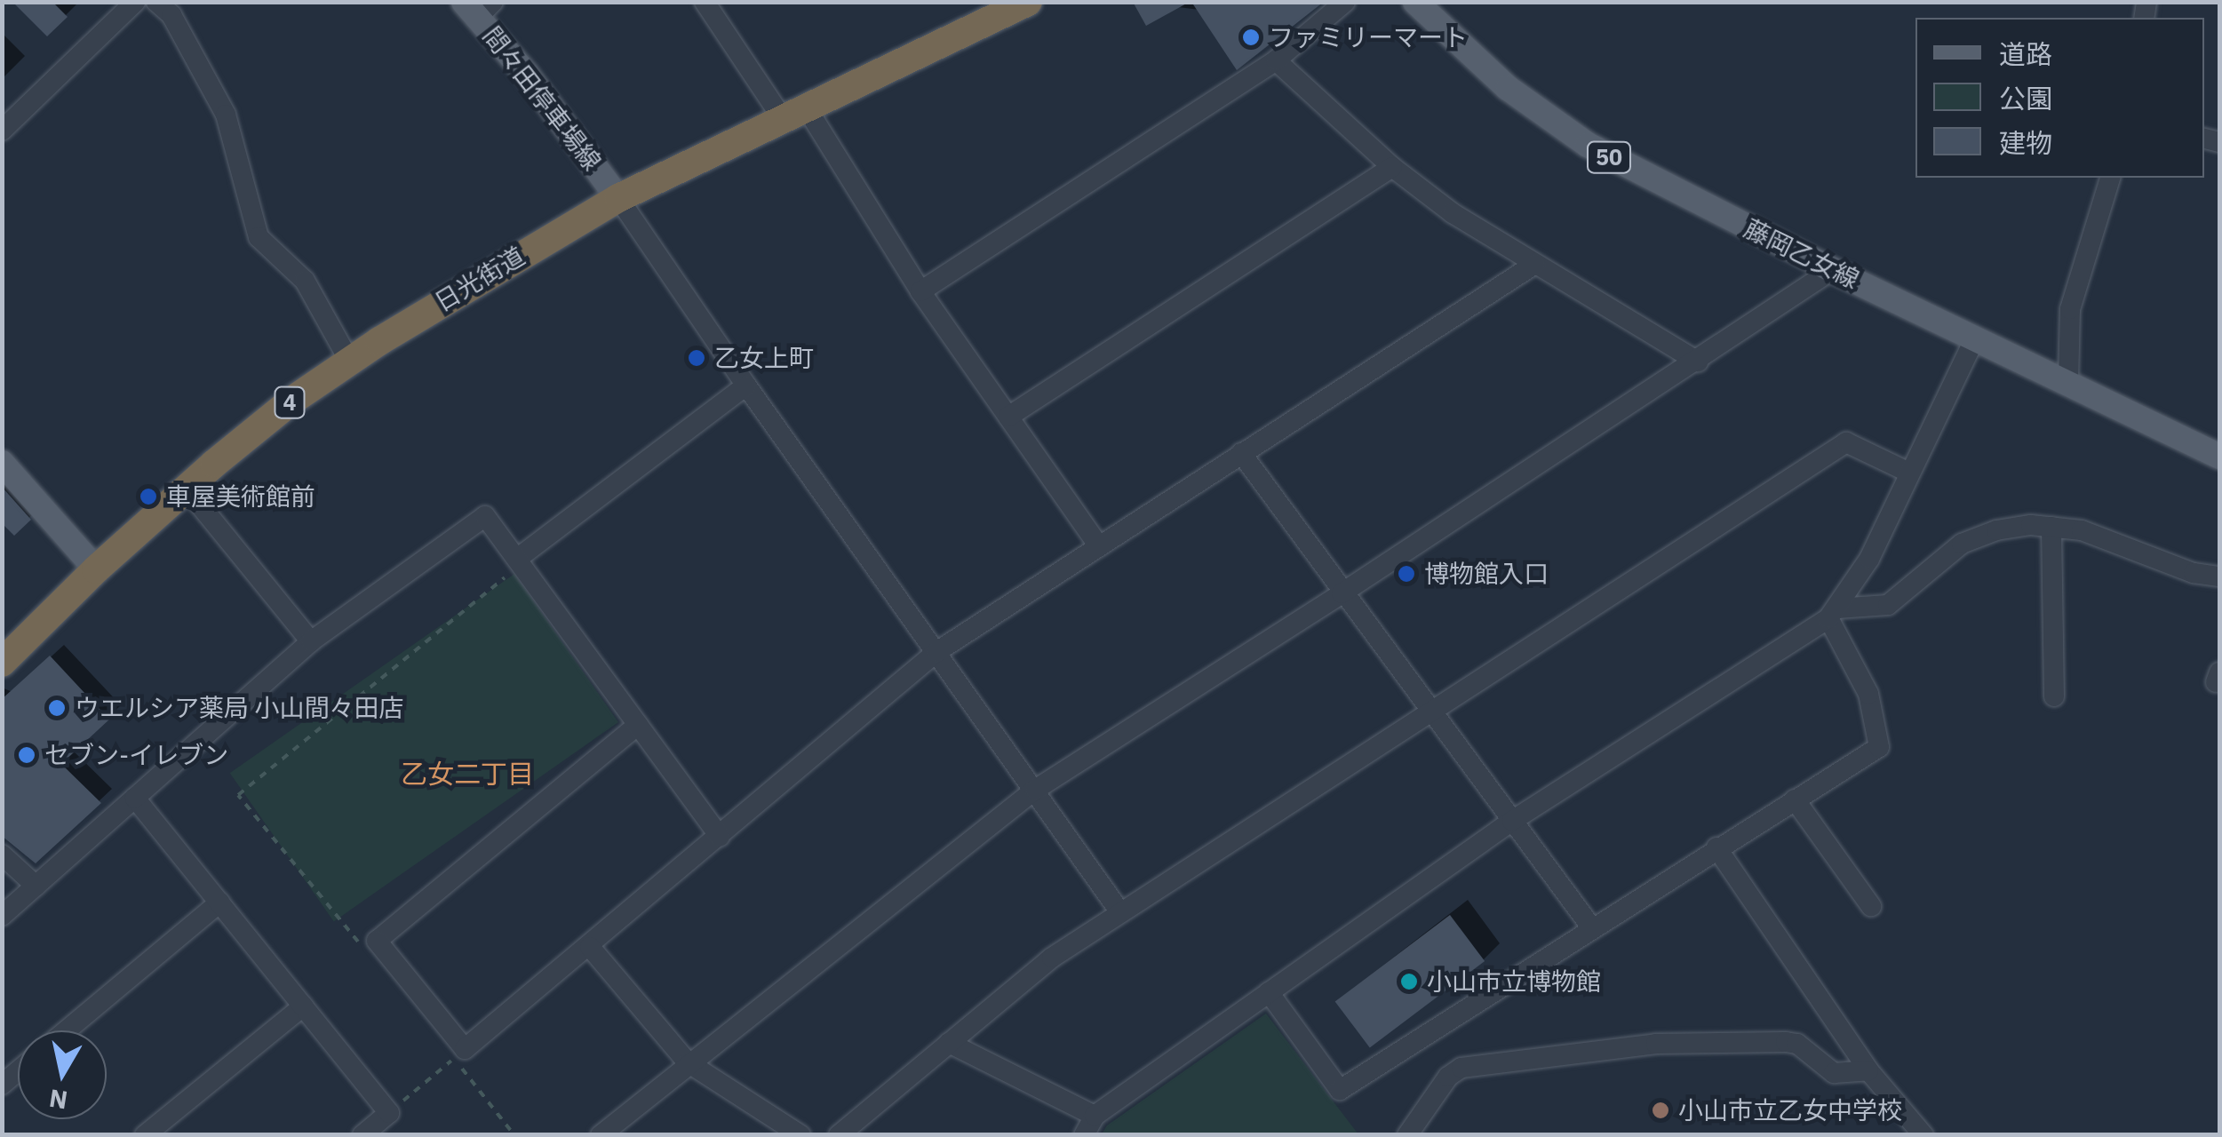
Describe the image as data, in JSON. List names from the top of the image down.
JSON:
{
  "streets": {
    "highway": ["日光街道", "4"],
    "main road": ["間々田停車場線", "50", "藤岡乙女線"]
  },
  "crossings": [
    ["間々田停車場線", "日光街道"]
  ],
  "districts": ["乙女二丁目"],
  "places": [
    "ファミリーマート",
    "乙女上町",
    "車屋美術館前",
    "博物館入口",
    "ウエルシア薬局 小山間々田店",
    "セブン-イレブン",
    "小山市立博物館",
    "小山市立乙女中学校"
  ],
  "legend": ["道路", "公園", "建物"],
  "north": "bottom"
}
